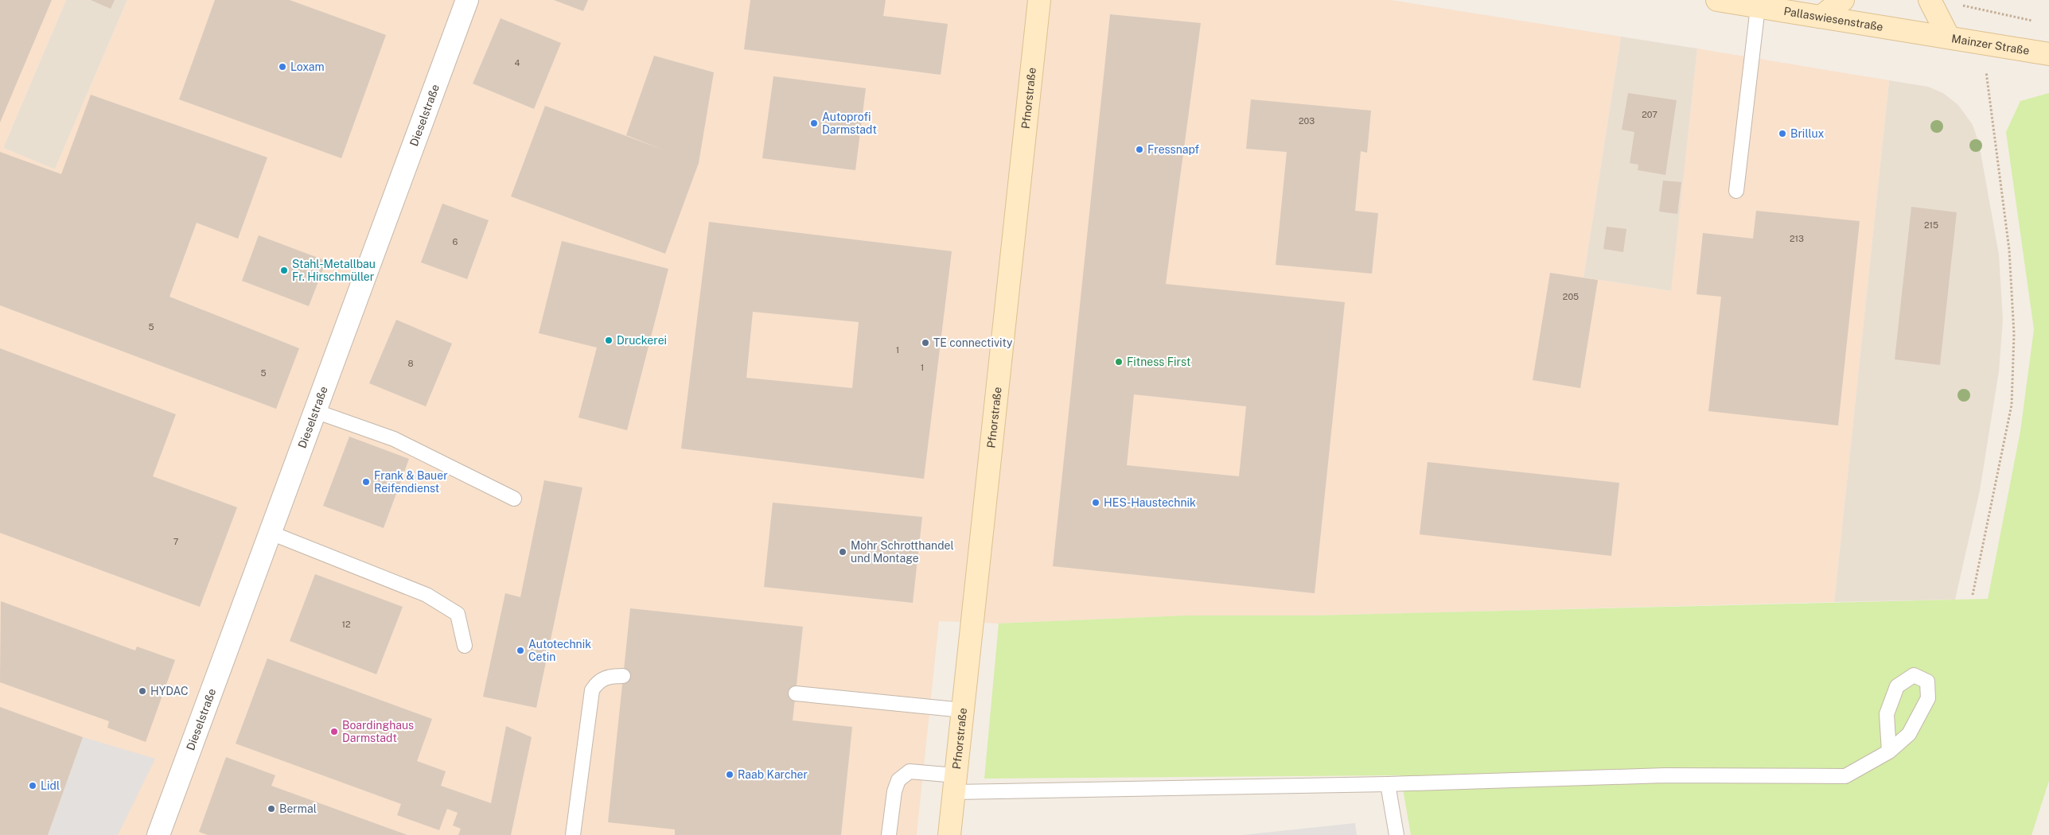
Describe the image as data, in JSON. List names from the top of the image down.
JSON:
{
  "streets": {
    "street": [
      "Pallaswiesenstraße",
      "Mainzer Straße",
      "Pfnorstraße",
      "Dieselstraße"
    ]
  },
  "crossings": [
    ["Pallaswiesenstraße", "Mainzer Straße"]
  ],
  "places": [
    "Loxam",
    "Autoprofi Darmstadt",
    "Brillux",
    "Fressnapf",
    "Stahl-Metallbau Fr. Hirschmüller",
    "Druckerei",
    "TE connectivity",
    "Fitness First",
    "Frank & Bauer Reifendienst",
    "HES-Haustechnik",
    "Mohr Schrotthandel und Montage",
    "Autotechnik Cetin",
    "HYDAC",
    "Boardinghaus Darmstadt",
    "Raab Karcher",
    "Lidl",
    "Bermal"
  ],
  "house_numbers": [
    "4",
    "207",
    "203",
    "215",
    "213",
    "6",
    "205",
    "5",
    "1",
    "8",
    "1",
    "5",
    "7",
    "12"
  ]
}
